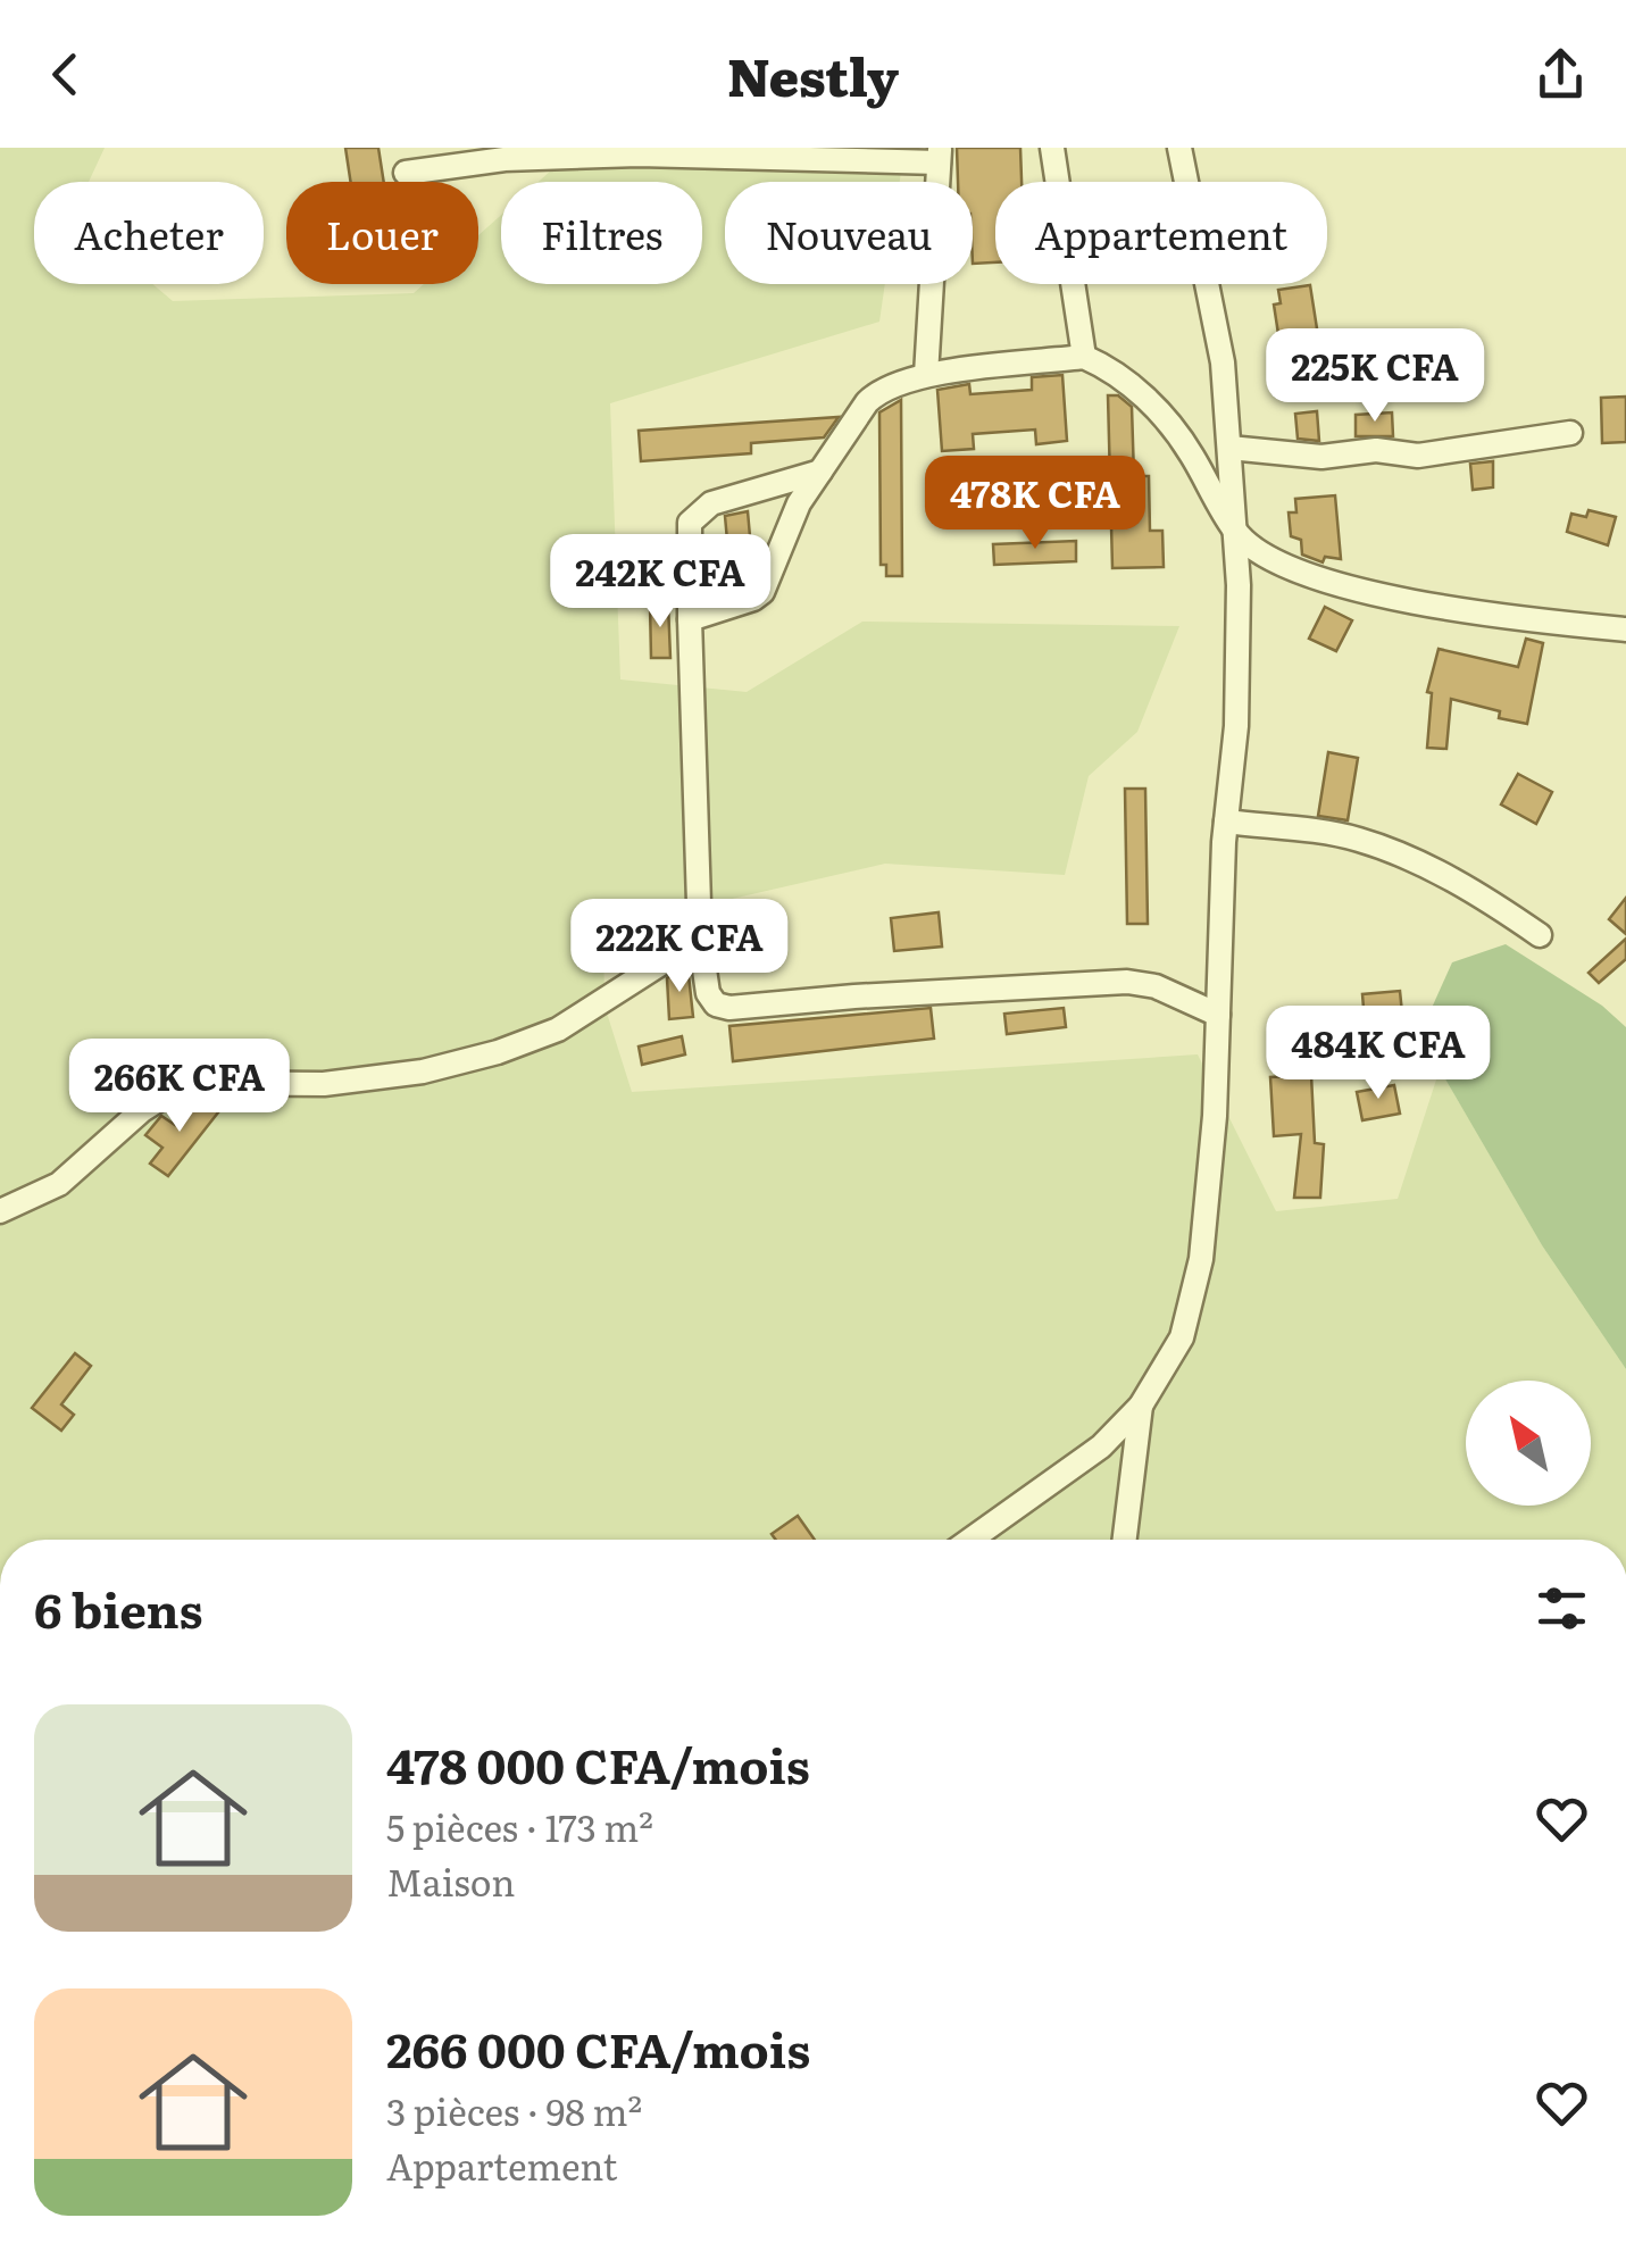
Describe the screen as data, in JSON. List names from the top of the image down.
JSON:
{
  "north": "top left",
  "page": {
    "header": "Nestly",
    "chip": [
      "Acheter",
      "Louer",
      "Filtres",
      "Nouveau",
      "Appartement"
    ],
    "price": [
      "225K CFA",
      "478K CFA",
      "242K CFA",
      "222K CFA",
      "484K CFA",
      "266K CFA"
    ],
    "heading": "6 biens",
    "list": [
      {
        "name": "478 000 CFA/mois",
        "note": "5 pièces · 173 m² · Maison"
      },
      {
        "name": "266 000 CFA/mois",
        "note": "3 pièces · 98 m² · Appartement"
      }
    ]
  }
}
